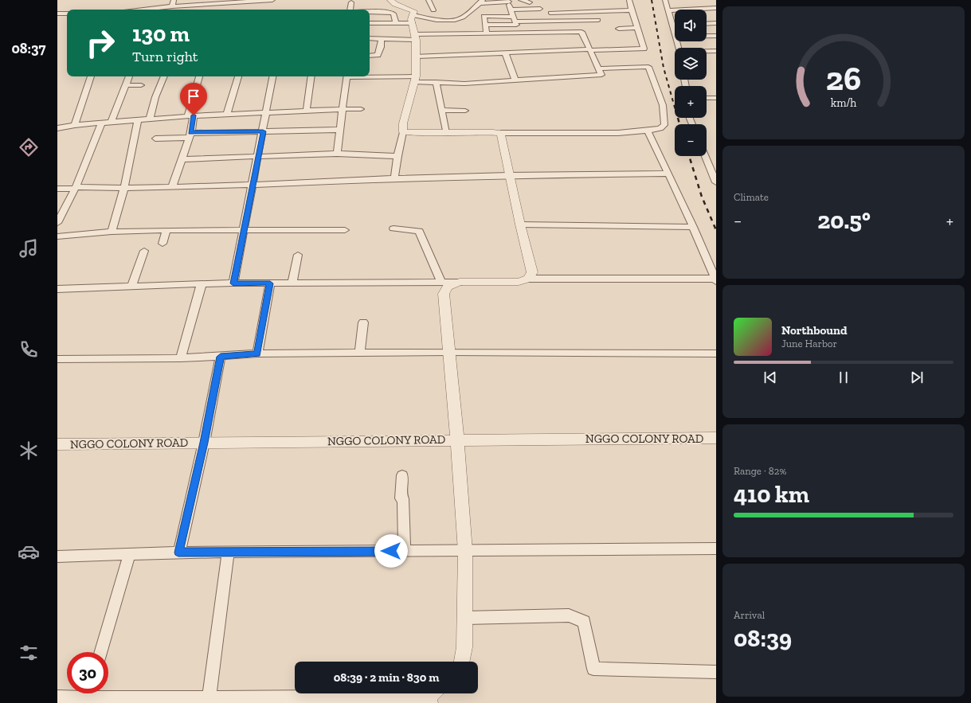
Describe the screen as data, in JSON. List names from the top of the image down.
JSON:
{
  "streets": {
    "street": ["NGGO COLONY ROAD"]
  },
  "page": {
    "tabs": "08:37",
    "map_buttons": ["+", "−"],
    "turn": ["130 m", "Turn right"],
    "tile": [
      "Climate",
      ["Range · 82%", "410 km"],
      ["Arrival", "08:39"]
    ],
    "heat": ["−", "20.5°", "+"],
    "song": ["Northbound", "June Harbor"],
    "limit": "30",
    "trip": "08:39 · 2 min · 830 m",
    "gauge": ["26", "km/h"]
  }
}
